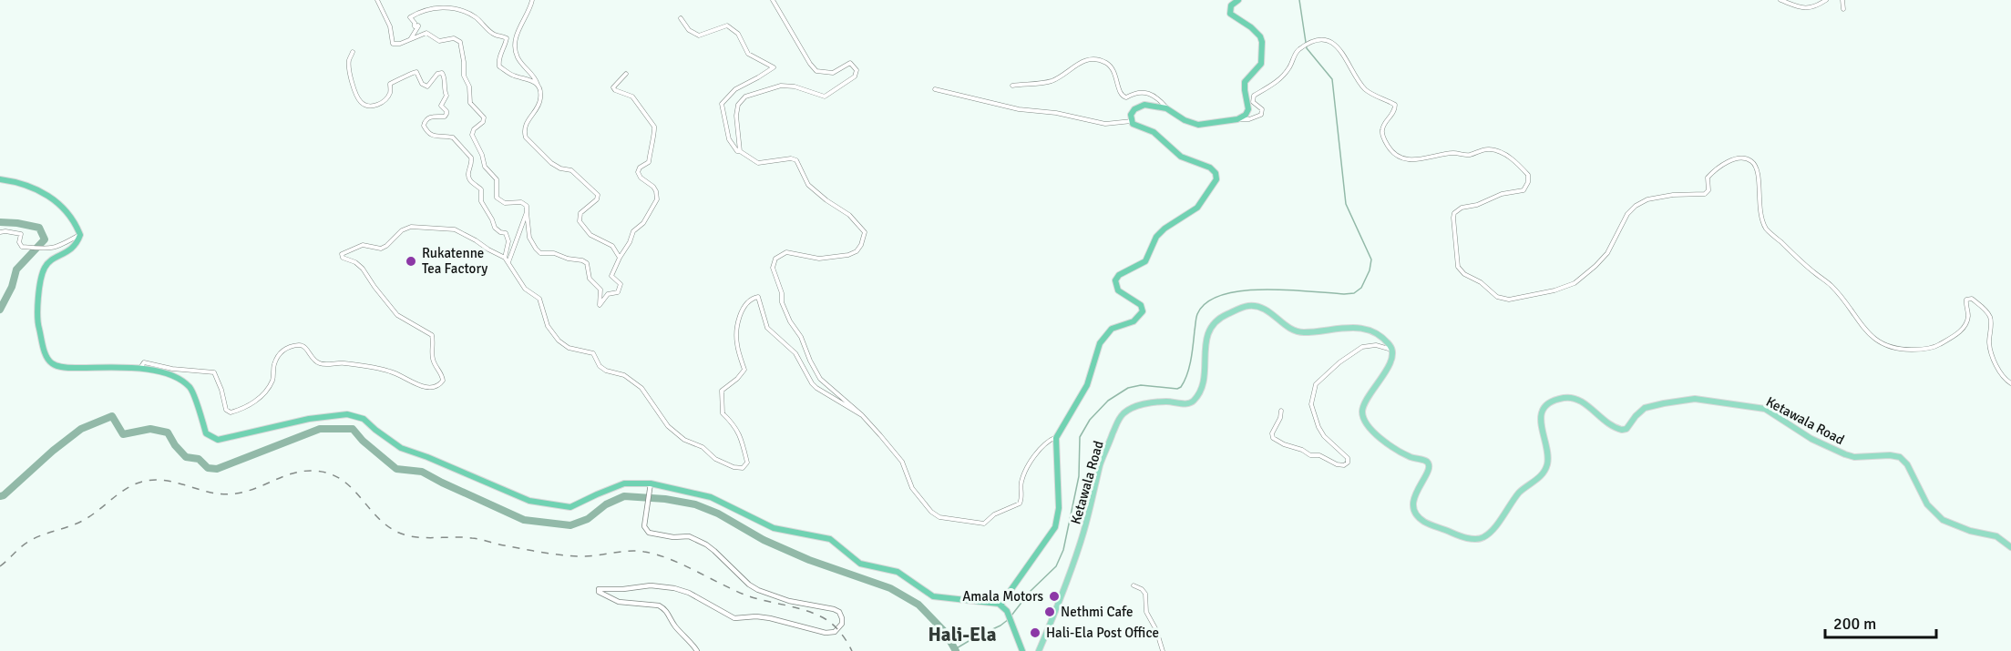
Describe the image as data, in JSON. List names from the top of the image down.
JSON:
{
  "streets": {
    "main road": ["Ketawala Road"]
  },
  "districts": ["Hali-Ela"],
  "places": [
    "Rukatenne Tea Factory",
    "Amala Motors",
    "Nethmi Cafe",
    "Hali-Ela Post Office"
  ],
  "scale_bar": "200 m"
}
